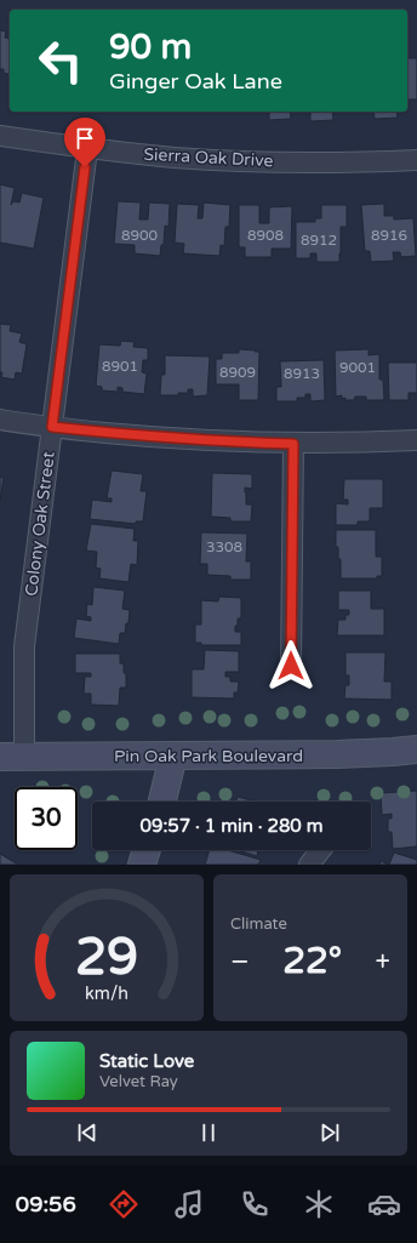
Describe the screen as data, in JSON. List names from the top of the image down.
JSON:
{
  "streets": {
    "street": ["Sierra Oak Drive", "Colony Oak Street", "Pin Oak Park Boulevard"]
  },
  "crossings": [
    ["Sierra Oak Drive", "Colony Oak Street"],
    ["Colony Oak Street", "Pin Oak Park Boulevard"]
  ],
  "house_numbers": [
    "8900",
    "8908",
    "8916",
    "8912",
    "8901",
    "9001",
    "8909",
    "8913",
    "3308"
  ],
  "page": {
    "turn": ["90 m", "Ginger Oak Lane"],
    "limit": "30",
    "trip": "09:57 · 1 min · 280 m",
    "tile": "Climate",
    "heat": ["−", "22°", "+"],
    "song": ["Static Love", "Velvet Ray"],
    "tabs": "09:56",
    "gauge": ["29", "km/h"]
  }
}
